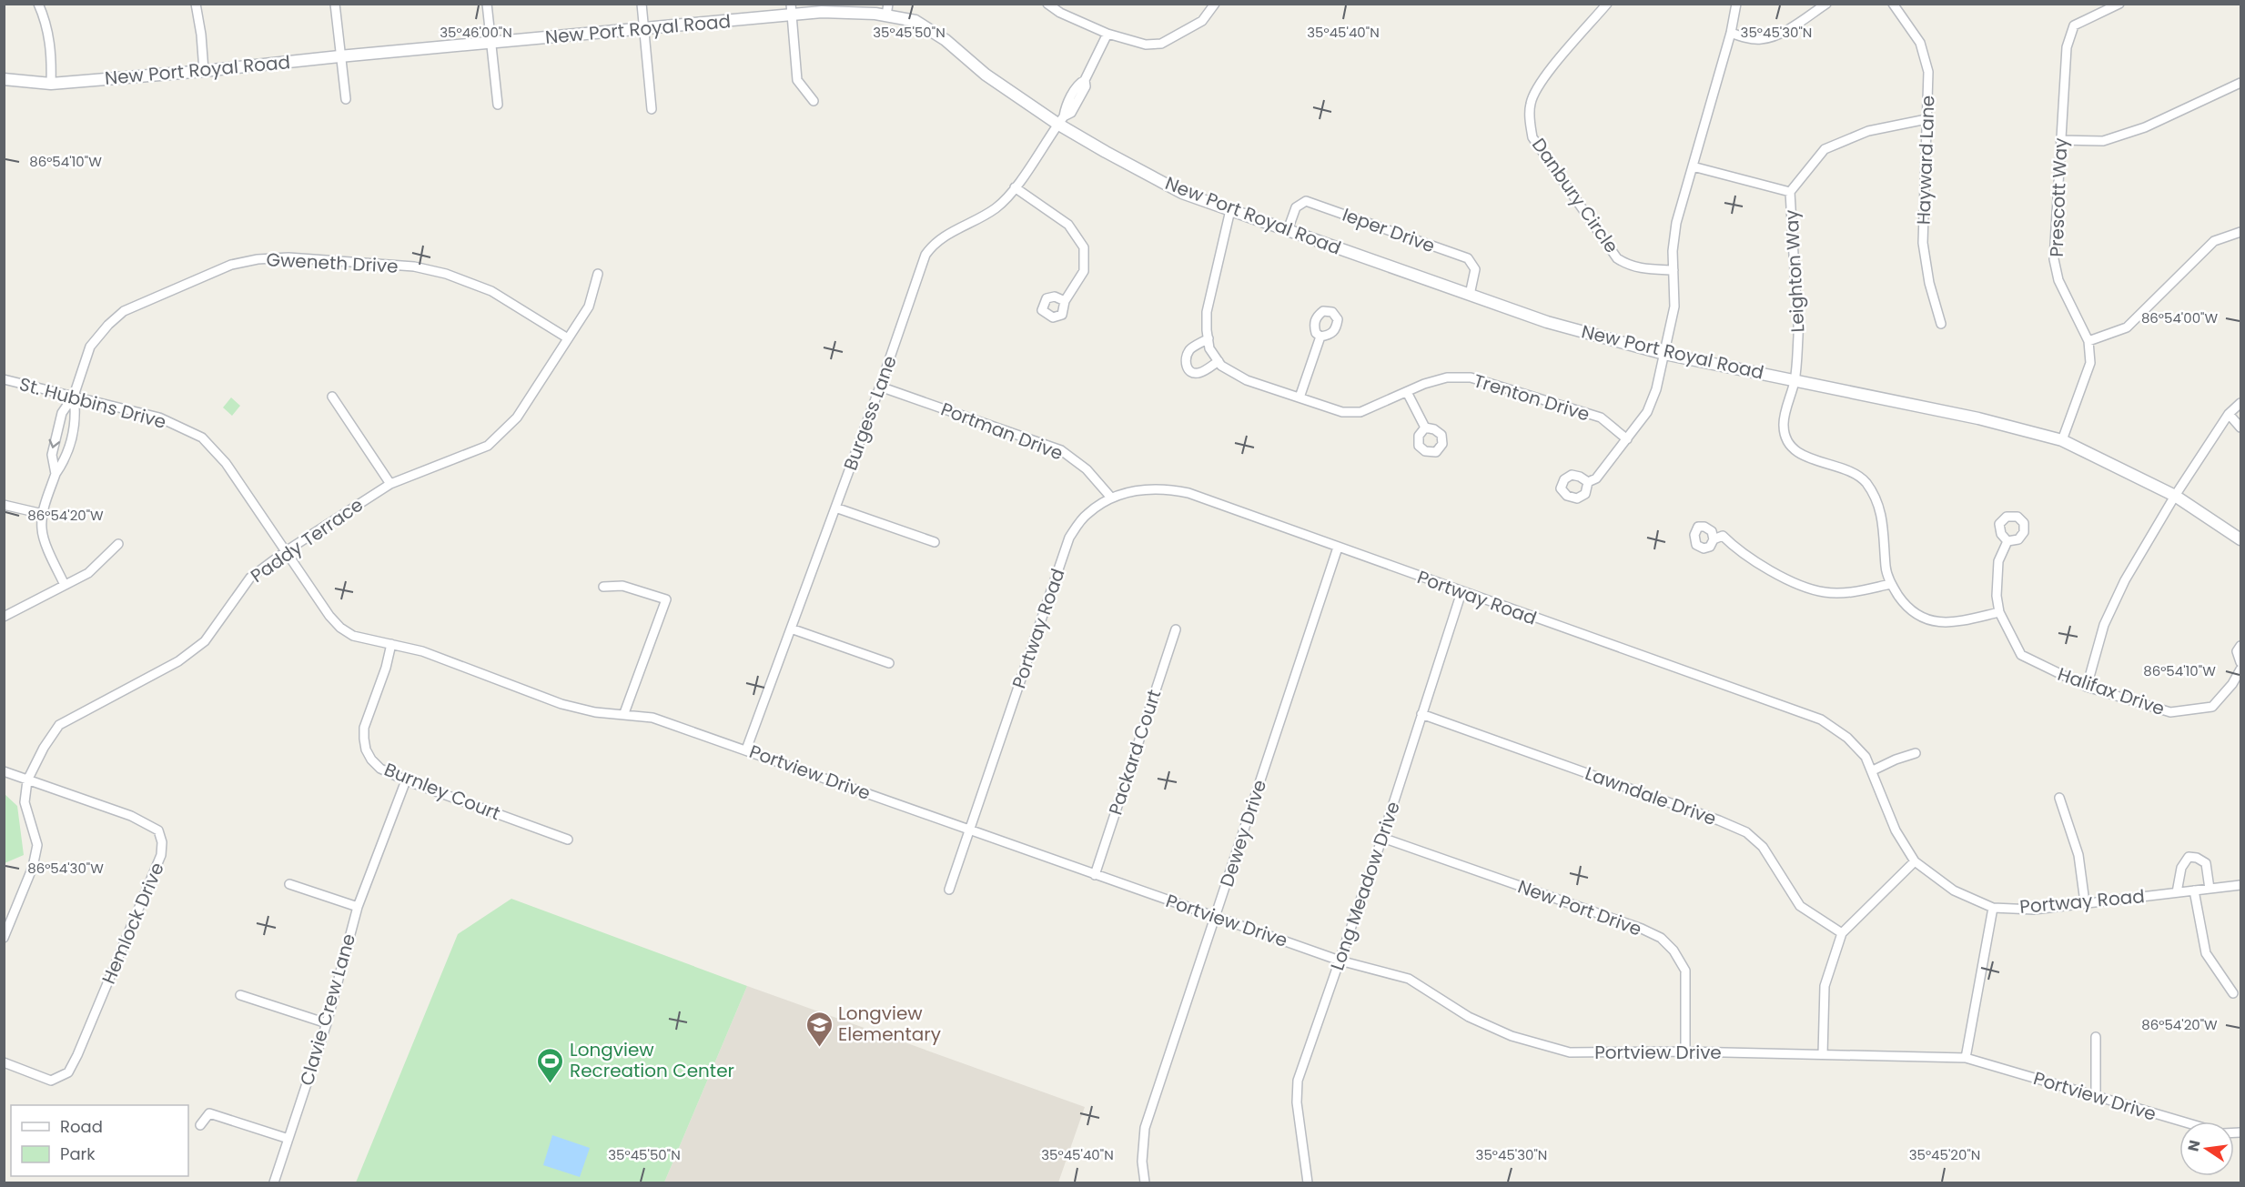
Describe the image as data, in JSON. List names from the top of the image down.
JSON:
{
  "streets": {
    "street": [
      "New Port Royal Road",
      "Hayward Lane",
      "Danbury Circle",
      "Prescott Way",
      "Ieper Drive",
      "Gweneth Drive",
      "Leighton Way",
      "Trenton Drive",
      "St. Hubbins Drive",
      "Burgess Lane",
      "Portman Drive",
      "Paddy Terrace",
      "Portway Road",
      "Halifax Drive",
      "Packard Court",
      "Portview Drive",
      "Burnley Court",
      "Lawndale Drive",
      "Dewey Drive",
      "Long Meadow Drive",
      "New Port Drive",
      "Hemlock Drive",
      "Clavie Crew Lane"
    ]
  },
  "crossings": [
    ["New Port Royal Road", "Prescott Way"],
    ["New Port Royal Road", "Ieper Drive"],
    ["New Port Royal Road", "Leighton Way"],
    ["New Port Royal Road", "Burgess Lane"],
    ["Hayward Lane", "Leighton Way"],
    ["Gweneth Drive", "St. Hubbins Drive"],
    ["Gweneth Drive", "Paddy Terrace"],
    ["Leighton Way", "Halifax Drive"],
    ["St. Hubbins Drive", "Paddy Terrace"],
    ["St. Hubbins Drive", "Portview Drive"],
    ["Burgess Lane", "Portman Drive"],
    ["Burgess Lane", "Portview Drive"],
    ["Portman Drive", "Portway Road"],
    ["Paddy Terrace", "Portview Drive"],
    ["Paddy Terrace", "Hemlock Drive"],
    ["Portway Road", "Portview Drive"],
    ["Portway Road", "Dewey Drive"],
    ["Portway Road", "Long Meadow Drive"],
    ["Packard Court", "Portview Drive"],
    ["Portview Drive", "Burnley Court"],
    ["Portview Drive", "Dewey Drive"],
    ["Portview Drive", "Long Meadow Drive"],
    ["Portview Drive", "New Port Drive"],
    ["Burnley Court", "Clavie Crew Lane"],
    ["Lawndale Drive", "Long Meadow Drive"],
    ["Long Meadow Drive", "New Port Drive"]
  ],
  "places": {
    "school or university": ["Longview Elementary"],
    "sports": ["Longview Recreation Center"]
  },
  "legend": ["Road", "Park"],
  "north": "left",
  "coordinates": [
    "35°46'00\"N",
    "35°45'50\"N",
    "35°45'40\"N",
    "35°45'30\"N",
    "86°54'10\"W",
    "86°54'00\"W",
    "86°54'20\"W",
    "86°54'30\"W",
    "35°45'20\"N"
  ]
}
